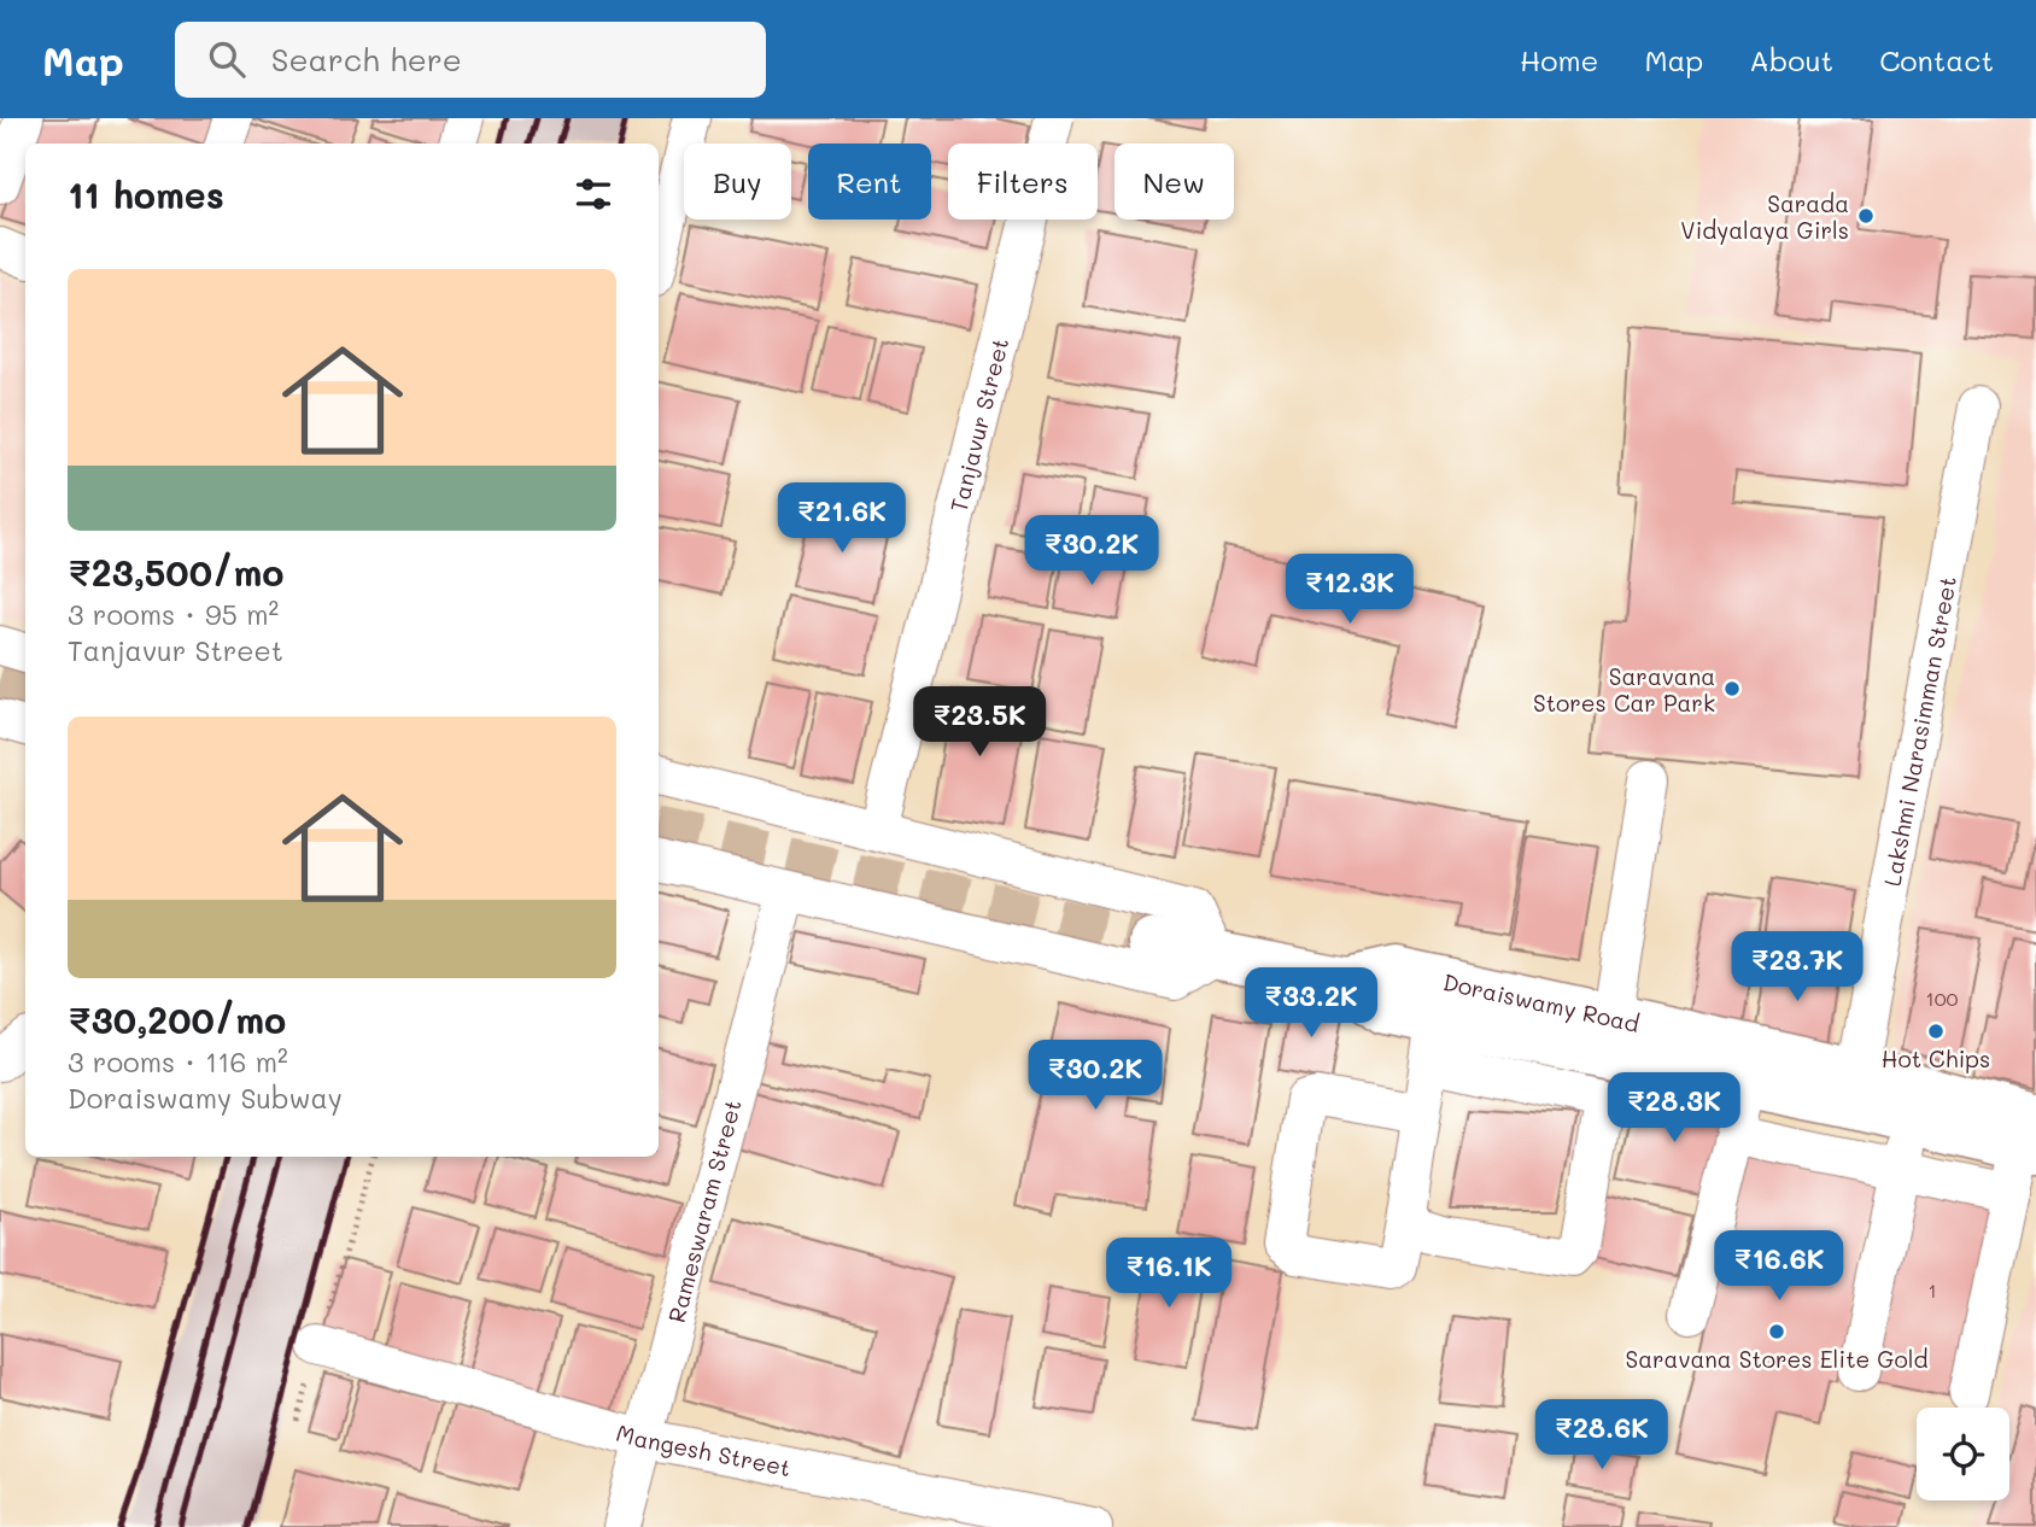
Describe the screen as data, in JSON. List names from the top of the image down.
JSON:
{
  "streets": {
    "main road": ["Doraiswamy Road"],
    "street": [
      "Tanjavur Street",
      "Lakshmi Narasimman Street",
      "Rameswaram Street",
      "Mangesh Street"
    ]
  },
  "crossings": [
    ["Lakshmi Narasimman Street", "Doraiswamy Road"],
    ["Rameswaram Street", "Mangesh Street"]
  ],
  "places": [
    "Sarada Vidyalaya Girls",
    "Saravana Stores Car Park",
    "Hot Chips",
    "Saravana Stores Elite Gold"
  ],
  "house_numbers": ["100", "1"],
  "page": {
    "header": "Map",
    "search": "Search here",
    "nav": [
      "Home",
      "Map",
      "About",
      "Contact"
    ],
    "chip": [
      "Buy",
      "Rent",
      "Filters",
      "New"
    ],
    "heading": "11 homes",
    "list": [
      {
        "name": "₹23,500/mo",
        "note": "3 rooms · 95 m² · Tanjavur Street"
      },
      {
        "name": "₹30,200/mo",
        "note": "3 rooms · 116 m² · Doraiswamy Subway"
      }
    ],
    "price": [
      "₹21.6K",
      "₹30.2K",
      "₹12.3K",
      "₹23.5K",
      "₹23.7K",
      "₹33.2K",
      "₹30.2K",
      "₹28.3K",
      "₹16.6K",
      "₹16.1K",
      "₹28.6K"
    ]
  }
}
